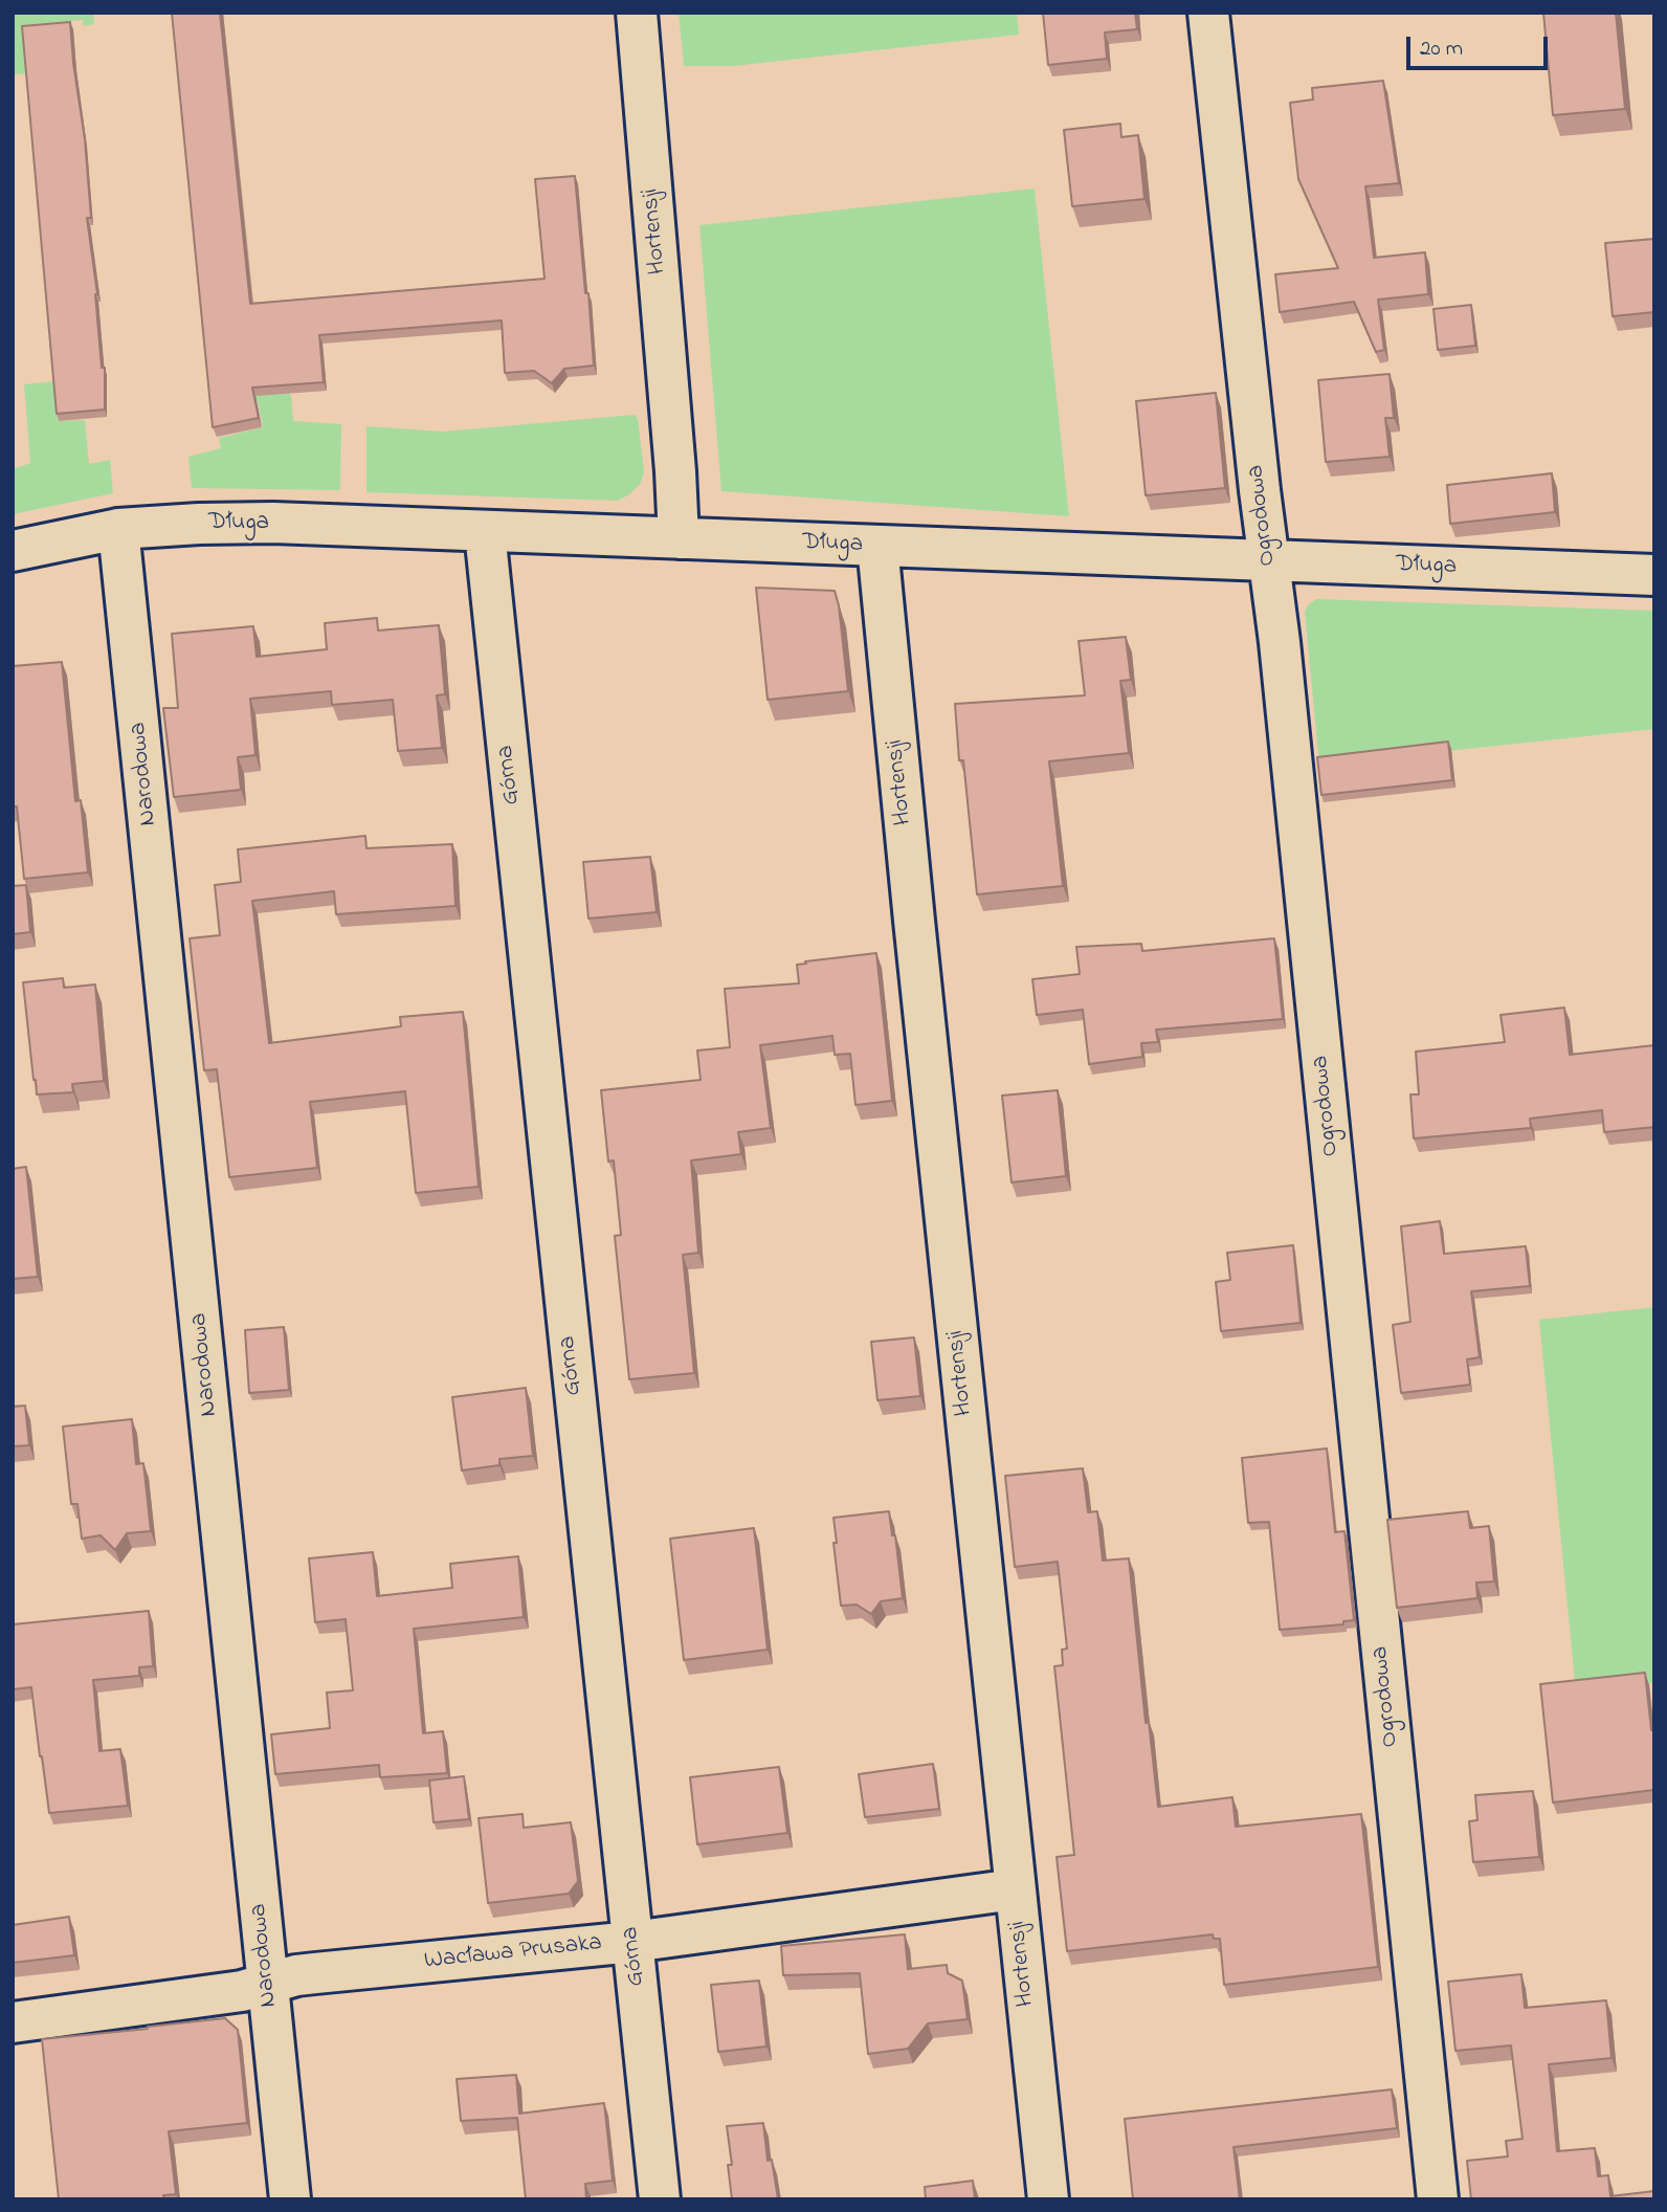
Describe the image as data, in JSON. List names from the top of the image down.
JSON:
{
  "streets": {
    "street": [
      "Hortensji",
      "Ogrodowa",
      "Długa",
      "Narodowa",
      "Górna",
      "Wacława Prusaka"
    ]
  },
  "crossings": [
    ["Hortensji", "Długa"],
    ["Hortensji", "Wacława Prusaka"],
    ["Ogrodowa", "Długa"],
    ["Długa", "Narodowa"],
    ["Długa", "Górna"],
    ["Narodowa", "Wacława Prusaka"],
    ["Górna", "Wacława Prusaka"]
  ],
  "scale_bar": "20 m"
}
